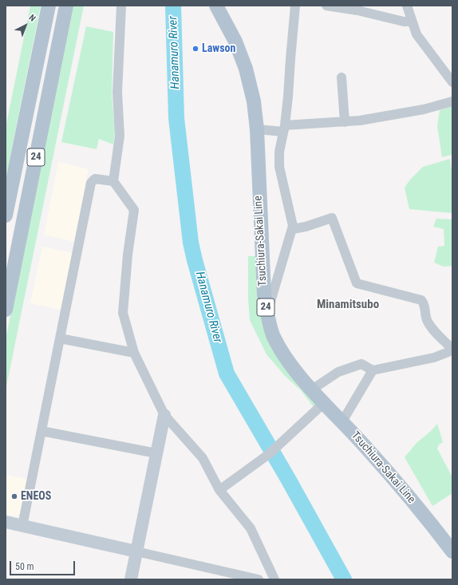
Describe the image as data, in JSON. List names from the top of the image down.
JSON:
{
  "streets": {
    "main road": ["24", "Tsuchiura-Sakai Line"]
  },
  "districts": ["Minamitsubo"],
  "water": ["Hanamuro River"],
  "places": ["Lawson", "ENEOS"],
  "scale_bar": "50 m",
  "north": "top right"
}
